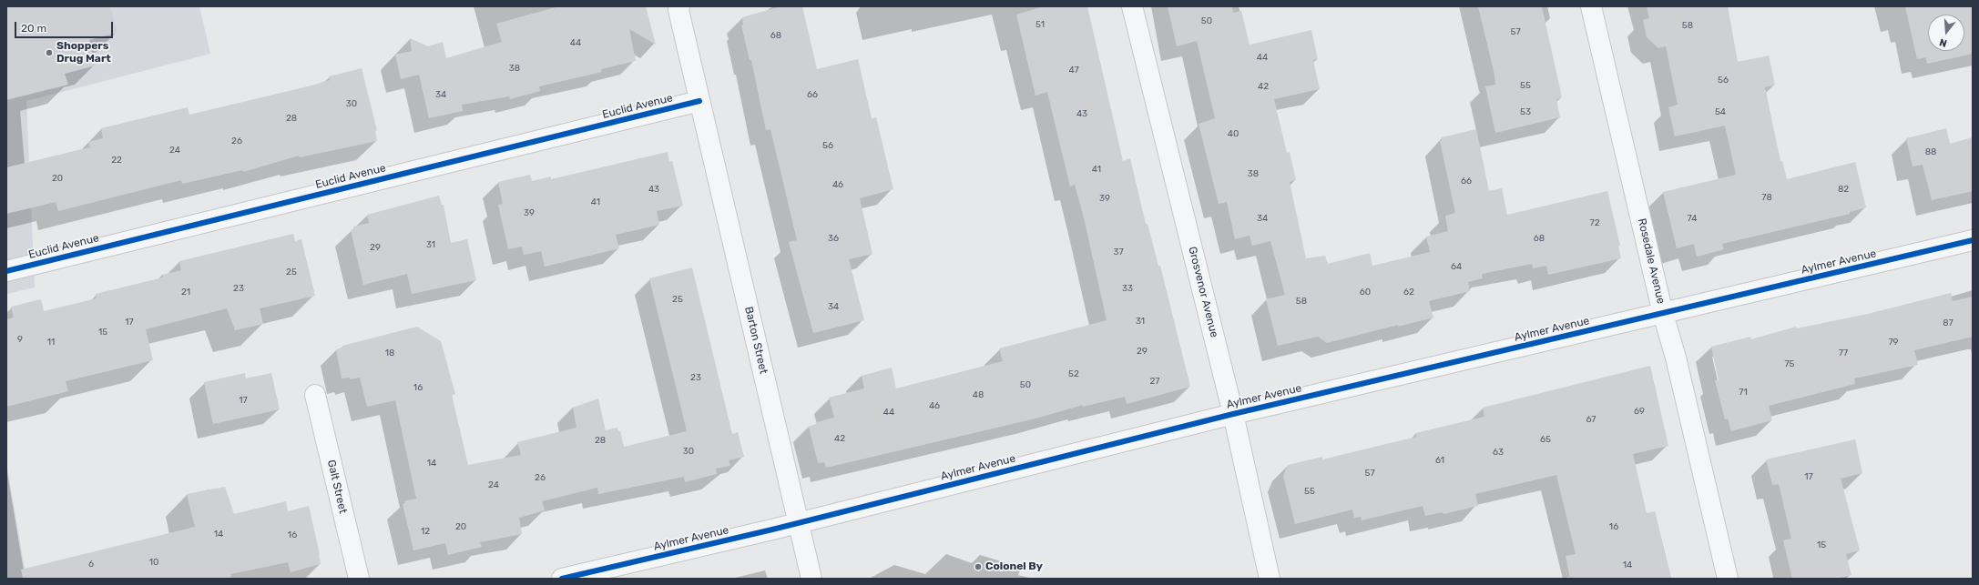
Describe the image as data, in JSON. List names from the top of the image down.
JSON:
{
  "streets": {
    "street": [
      "Euclid Avenue",
      "Rosedale Avenue",
      "Aylmer Avenue",
      "Grosvenor Avenue",
      "Barton Street",
      "Galt Street"
    ]
  },
  "crossings": [
    ["Euclid Avenue", "Barton Street"],
    ["Rosedale Avenue", "Aylmer Avenue"],
    ["Aylmer Avenue", "Grosvenor Avenue"],
    ["Aylmer Avenue", "Barton Street"]
  ],
  "places": ["Shoppers Drug Mart", "Colonel By"],
  "house_numbers": [
    "50",
    "51",
    "58",
    "57",
    "68",
    "44",
    "44",
    "38",
    "47",
    "56",
    "55",
    "42",
    "34",
    "66",
    "30",
    "53",
    "54",
    "43",
    "28",
    "40",
    "26",
    "56",
    "24",
    "88",
    "22",
    "41",
    "38",
    "20",
    "66",
    "46",
    "43",
    "82",
    "78",
    "39",
    "41",
    "39",
    "34",
    "74",
    "72",
    "36",
    "68",
    "31",
    "29",
    "37",
    "64",
    "25",
    "23",
    "33",
    "21",
    "60",
    "62",
    "25",
    "58",
    "34",
    "31",
    "17",
    "87",
    "15",
    "9",
    "11",
    "79",
    "29",
    "18",
    "77",
    "75",
    "52",
    "23",
    "27",
    "50",
    "16",
    "71",
    "48",
    "17",
    "46",
    "69",
    "44",
    "67",
    "42",
    "65",
    "28",
    "30",
    "63",
    "61",
    "14",
    "57",
    "17",
    "26",
    "24",
    "55",
    "20",
    "16",
    "12",
    "14",
    "16",
    "15",
    "10",
    "6",
    "14"
  ],
  "scale_bar": "20 m",
  "north": "bottom"
}
